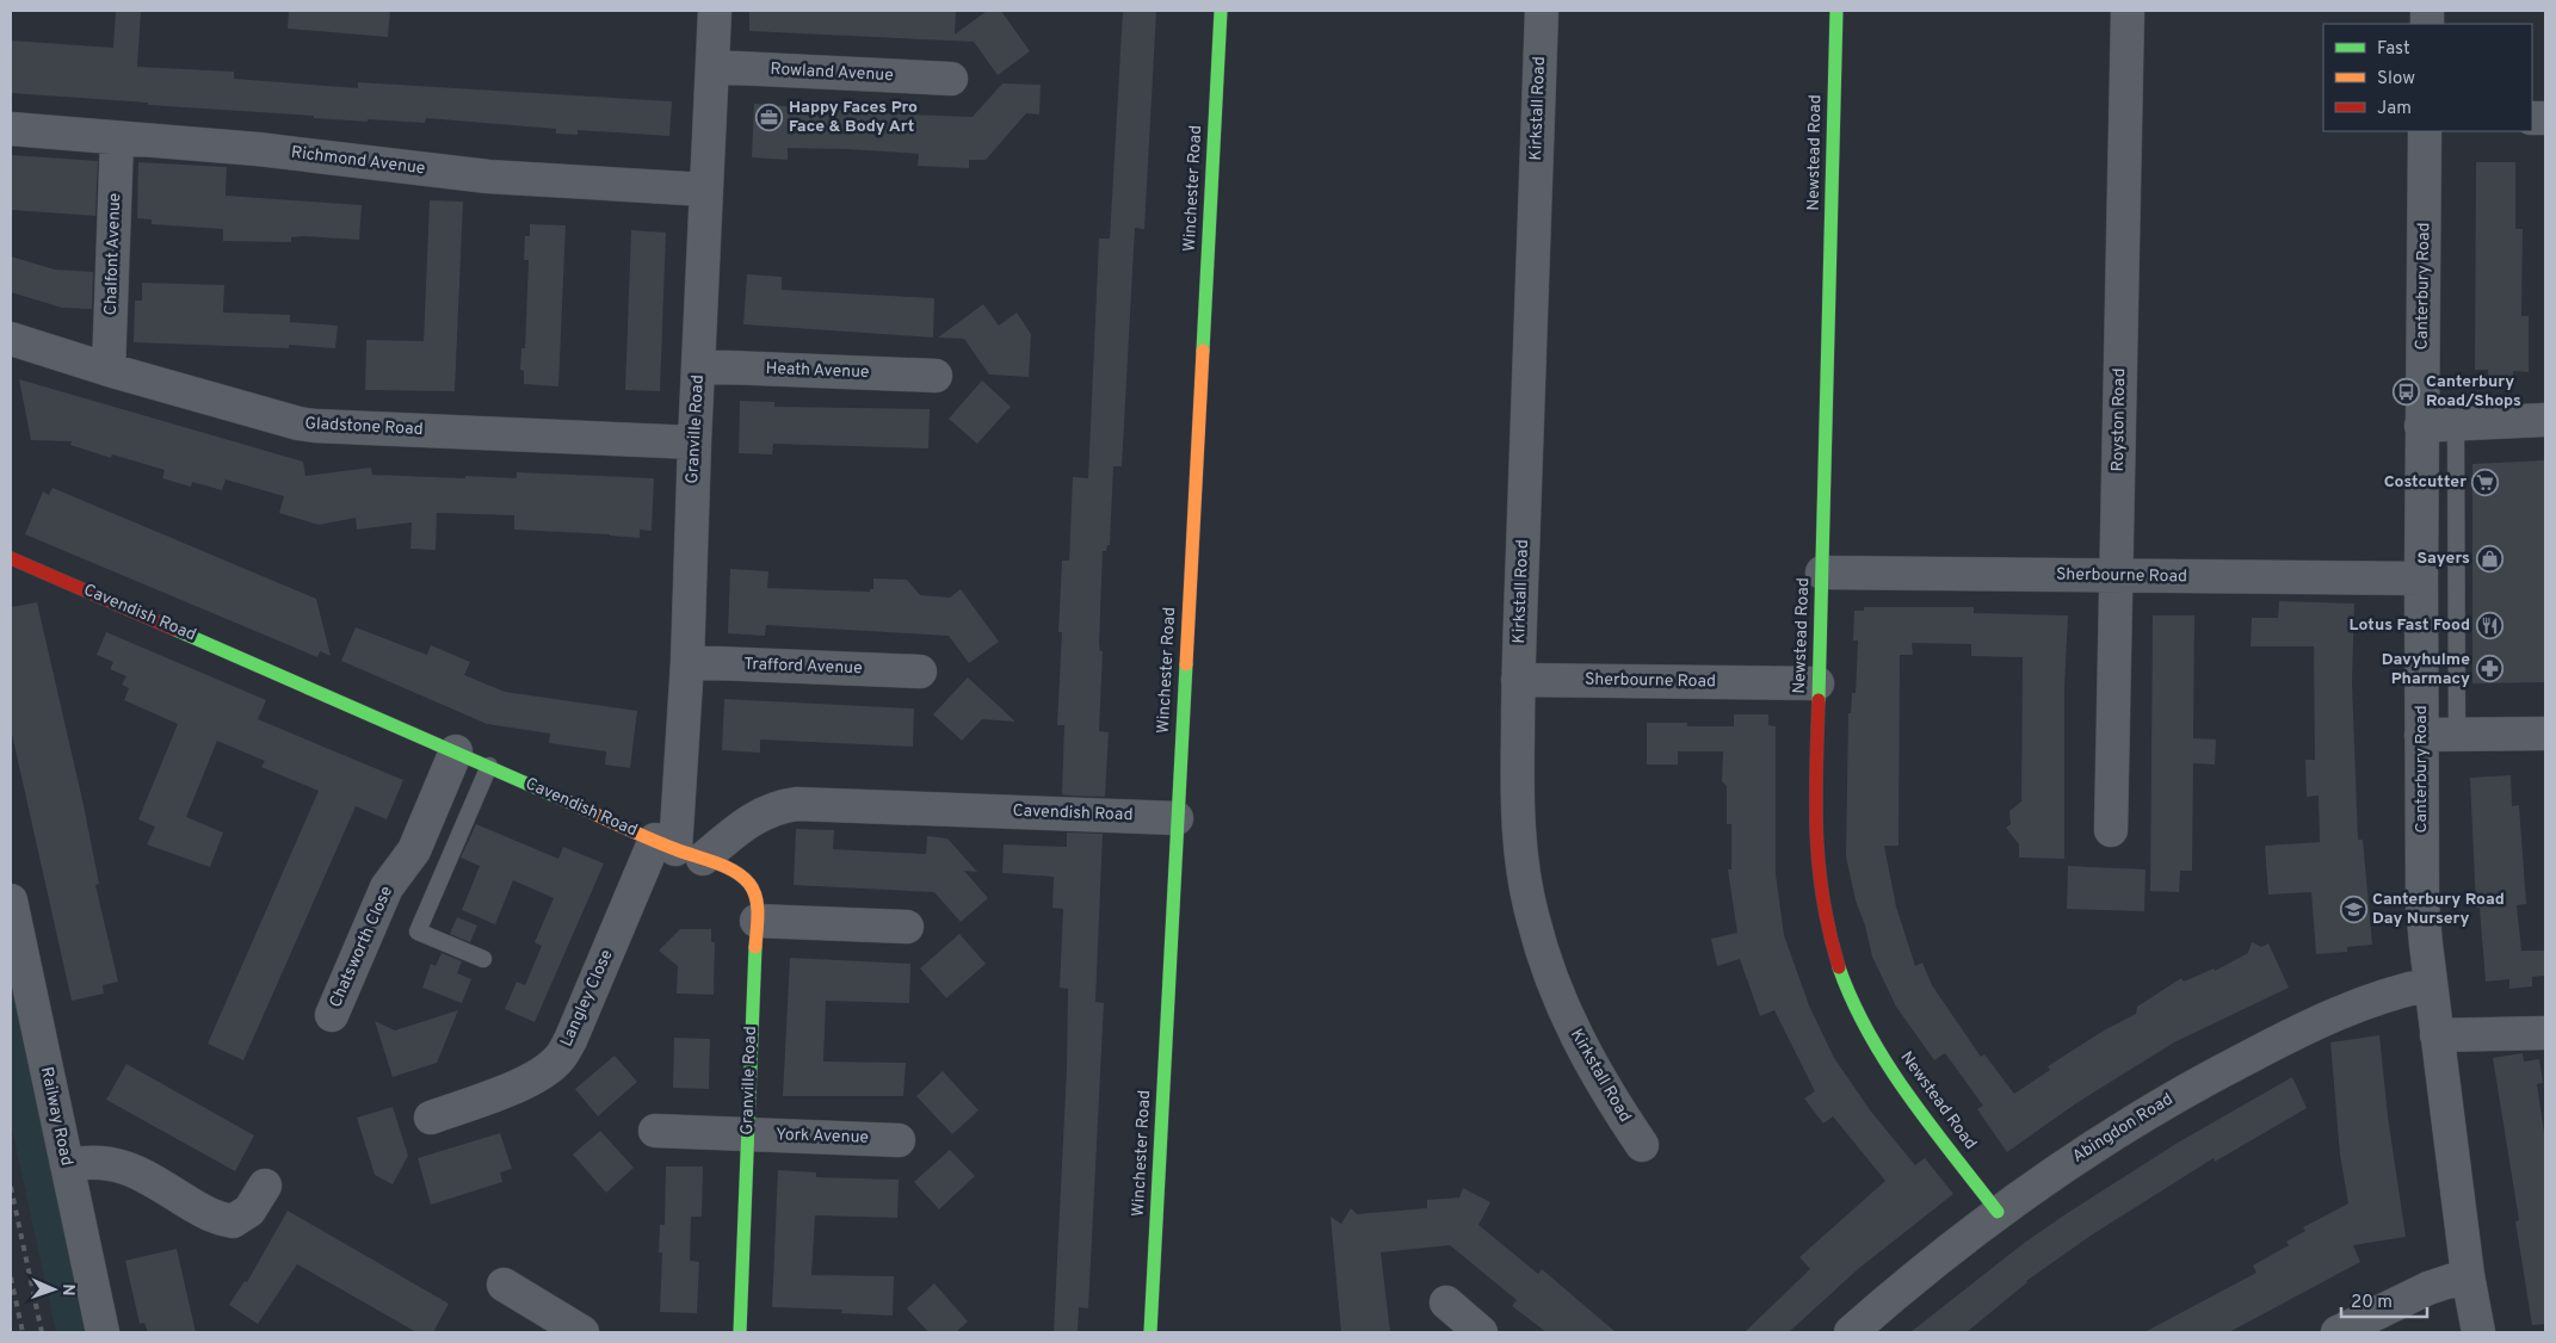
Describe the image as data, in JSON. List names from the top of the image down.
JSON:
{
  "streets": {
    "street": [
      "Rowland Avenue",
      "Kirkstall Road",
      "Newstead Road",
      "Richmond Avenue",
      "Winchester Road",
      "Chalfont Avenue",
      "Canterbury Road",
      "Heath Avenue",
      "Royston Road",
      "Gladstone Road",
      "Granville Road",
      "Sherbourne Road",
      "Cavendish Road",
      "Trafford Avenue",
      "Chatsworth Close",
      "Langley Close",
      "Railway Road",
      "Abingdon Road",
      "York Avenue"
    ]
  },
  "crossings": [
    ["Rowland Avenue", "Granville Road"],
    ["Kirkstall Road", "Sherbourne Road"],
    ["Newstead Road", "Sherbourne Road"],
    ["Newstead Road", "Abingdon Road"],
    ["Richmond Avenue", "Chalfont Avenue"],
    ["Richmond Avenue", "Granville Road"],
    ["Winchester Road", "Cavendish Road"],
    ["Chalfont Avenue", "Gladstone Road"],
    ["Canterbury Road", "Sherbourne Road"],
    ["Canterbury Road", "Abingdon Road"],
    ["Heath Avenue", "Granville Road"],
    ["Royston Road", "Sherbourne Road"],
    ["Gladstone Road", "Granville Road"],
    ["Granville Road", "Cavendish Road"],
    ["Granville Road", "Trafford Avenue"],
    ["Granville Road", "Langley Close"],
    ["Granville Road", "York Avenue"],
    ["Cavendish Road", "Chatsworth Close"],
    ["Cavendish Road", "Langley Close"]
  ],
  "places": {
    "office": ["Happy Faces Pro Face & Body Art"],
    "bus stop": ["Canterbury Road/Shops"],
    "supermarket": ["Costcutter"],
    "shop": ["Sayers"],
    "restaurant": ["Lotus Fast Food"],
    "pharmacy": ["Davyhulme Pharmacy"],
    "school or university": ["Canterbury Road Day Nursery"]
  },
  "legend": ["Fast", "Slow", "Jam"],
  "scale_bar": "20 m",
  "north": "right"
}
